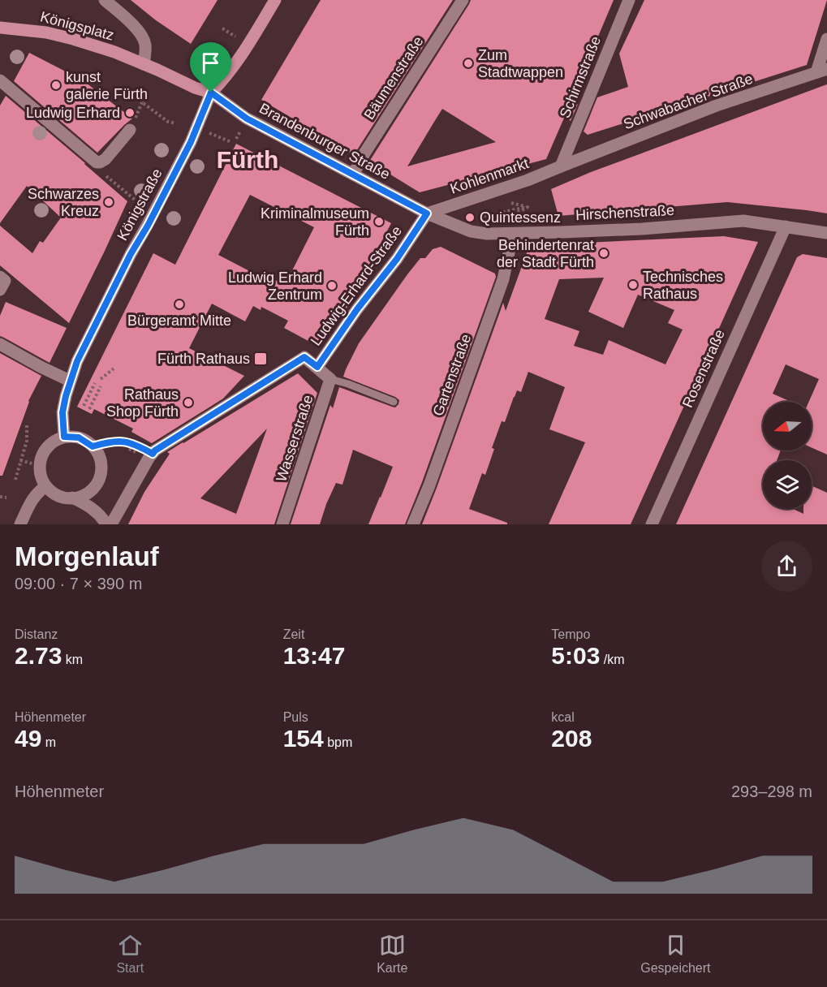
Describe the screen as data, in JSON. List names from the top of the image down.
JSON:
{
  "streets": {
    "main road": ["Königsplatz", "Königstraße"],
    "street": [
      "Schirmstraße",
      "Bäumenstraße",
      "Schwabacher Straße",
      "Brandenburger Straße",
      "Kohlenmarkt",
      "Hirschenstraße",
      "Ludwig-Erhard-Straße",
      "Rosenstraße",
      "Gartenstraße",
      "Wasserstraße"
    ]
  },
  "crossings": [
    ["Königsplatz", "Brandenburger Straße"],
    ["Königsplatz", "Königstraße"],
    ["Schirmstraße", "Schwabacher Straße"],
    ["Schirmstraße", "Kohlenmarkt"],
    ["Bäumenstraße", "Brandenburger Straße"],
    ["Schwabacher Straße", "Kohlenmarkt"],
    ["Brandenburger Straße", "Kohlenmarkt"],
    ["Brandenburger Straße", "Königstraße"],
    ["Brandenburger Straße", "Hirschenstraße"],
    ["Brandenburger Straße", "Ludwig-Erhard-Straße"],
    ["Kohlenmarkt", "Hirschenstraße"],
    ["Kohlenmarkt", "Ludwig-Erhard-Straße"],
    ["Hirschenstraße", "Ludwig-Erhard-Straße"],
    ["Hirschenstraße", "Rosenstraße"],
    ["Hirschenstraße", "Gartenstraße"]
  ],
  "districts": ["Fürth"],
  "places": {
    "other": [
      "Zum Stadtwappen",
      "kunst galerie Fürth",
      "Ludwig Erhard",
      "Schwarzes Kreuz",
      "Quintessenz",
      "Kriminalmuseum Fürth",
      "Behindertenrat der Stadt Fürth",
      "Technisches Rathaus",
      "Ludwig Erhard Zentrum",
      "Bürgeramt Mitte",
      "Rathaus Shop Fürth"
    ],
    "transit": ["Fürth Rathaus"]
  },
  "north": "left",
  "page": {
    "heading": ["Morgenlauf", "09:00 · 7 × 390 m"],
    "stats": [
      ["Distanz", "2.73 km"],
      ["Zeit", "13:47"],
      ["Tempo", "5:03 /km"],
      ["Höhenmeter", "49 m"],
      ["Puls", "154 bpm"],
      ["kcal", "208"]
    ],
    "chart": ["Höhenmeter", "293–298 m"],
    "tabs": ["Start", "Karte", "Gespeichert"]
  }
}
